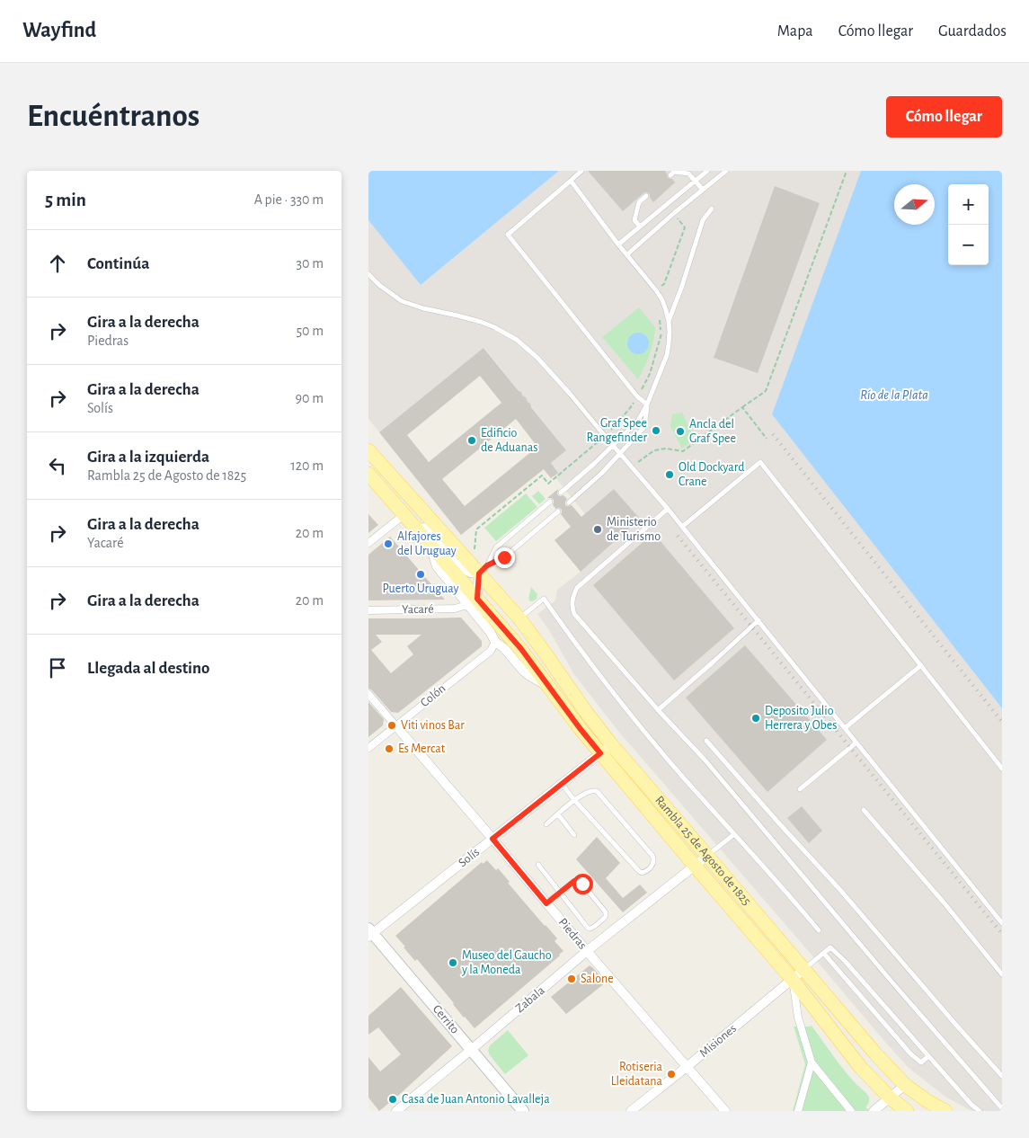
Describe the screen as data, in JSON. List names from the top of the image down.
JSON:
{
  "streets": {
    "main road": ["Rambla 25 de Agosto de 1825"],
    "street": [
      "Yacaré",
      "Colón",
      "Solís",
      "Piedras",
      "Zabala",
      "Cerrito",
      "Misiones"
    ]
  },
  "crossings": [
    ["Yacaré", "Rambla 25 de Agosto de 1825"],
    ["Colón", "Rambla 25 de Agosto de 1825"],
    ["Colón", "Piedras"],
    ["Rambla 25 de Agosto de 1825", "Solís"],
    ["Rambla 25 de Agosto de 1825", "Zabala"],
    ["Rambla 25 de Agosto de 1825", "Misiones"],
    ["Solís", "Piedras"],
    ["Solís", "Cerrito"],
    ["Piedras", "Zabala"],
    ["Piedras", "Misiones"],
    ["Zabala", "Cerrito"]
  ],
  "water": ["Río de la Plata"],
  "places": [
    "Graf Spee Rangefinder",
    "Ancla del Graf Spee",
    "Edificio de Aduanas",
    "Old Dockyard Crane",
    "Ministerio de Turismo",
    "Alfajores del Uruguay",
    "Puerto Uruguay",
    "Deposito Julio Herrera y Obes",
    "Viti vinos Bar",
    "Es Mercat",
    "Museo del Gaucho y la Moneda",
    "Salone",
    "Rotiseria Lleidatana",
    "Casa de Juan Antonio Lavalleja"
  ],
  "north": "right",
  "page": {
    "header": "Wayfind",
    "nav": ["Mapa", "Cómo llegar", "Guardados"],
    "buttons": "Cómo llegar",
    "title": "Encuéntranos",
    "heading": ["5 min", "A pie · 330 m"],
    "map_buttons": ["+", "−"],
    "list": [
      ["Continúa", "30 m"],
      ["Gira a la derecha", "Piedras", "50 m"],
      ["Gira a la derecha", "Solís", "90 m"],
      ["Gira a la izquierda", "Rambla 25 de Agosto de 1825", "120 m"],
      ["Gira a la derecha", "Yacaré", "20 m"],
      ["Gira a la derecha", "20 m"],
      "Llegada al destino"
    ]
  }
}
